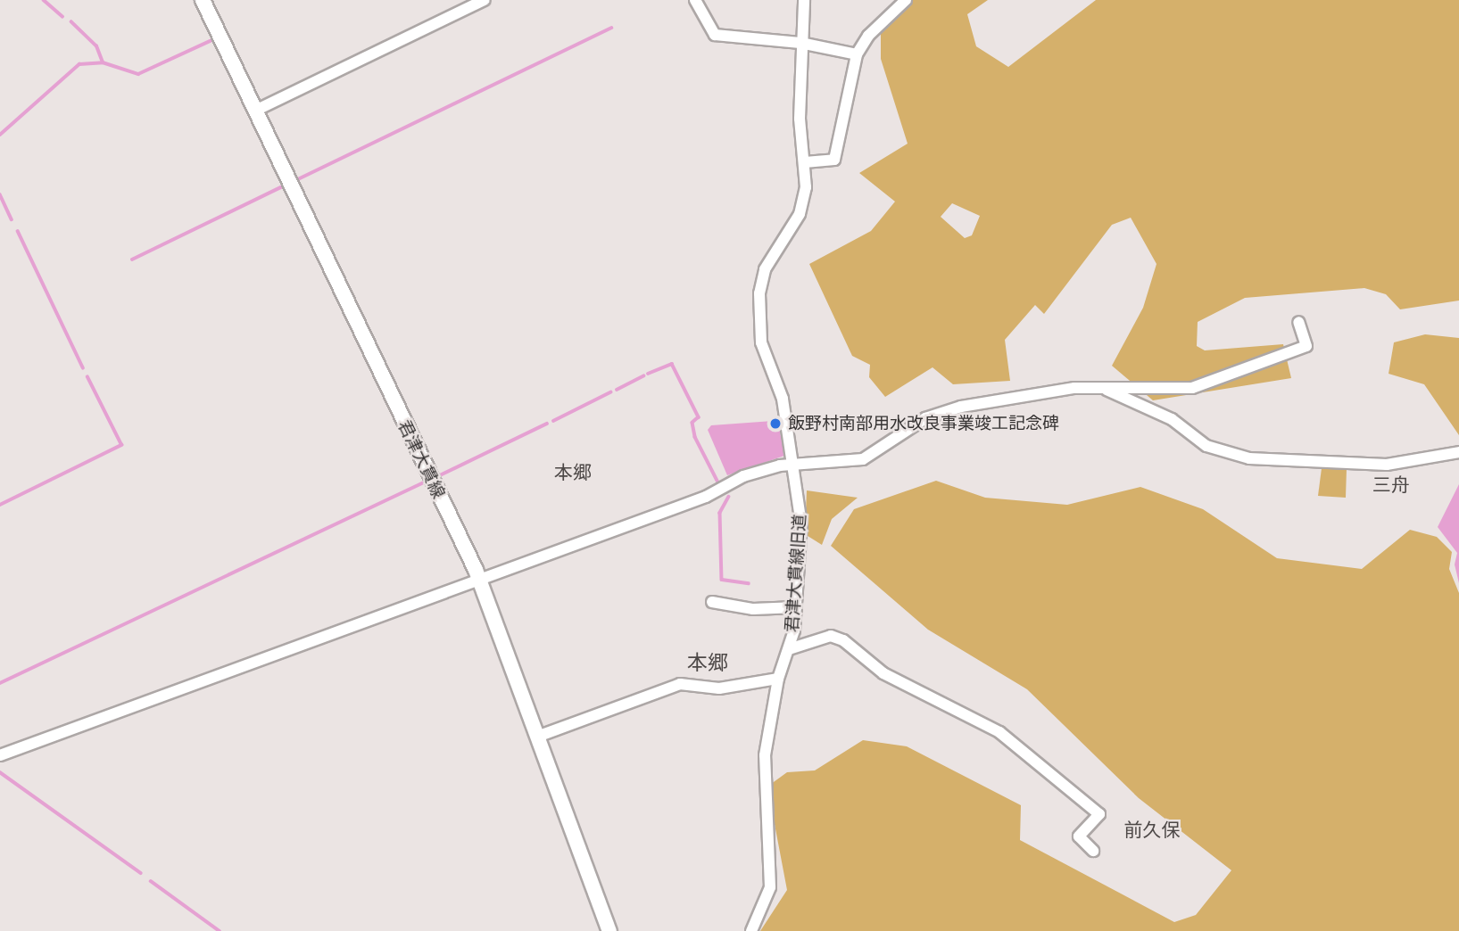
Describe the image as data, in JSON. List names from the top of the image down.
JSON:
{
  "streets": {
    "main road": ["君津大貫線"],
    "street": ["君津大貫線旧道"]
  },
  "districts": [
    "本郷",
    "三舟",
    "本郷",
    "前久保"
  ],
  "places": ["飯野村南部用水改良事業竣工記念碑"]
}
